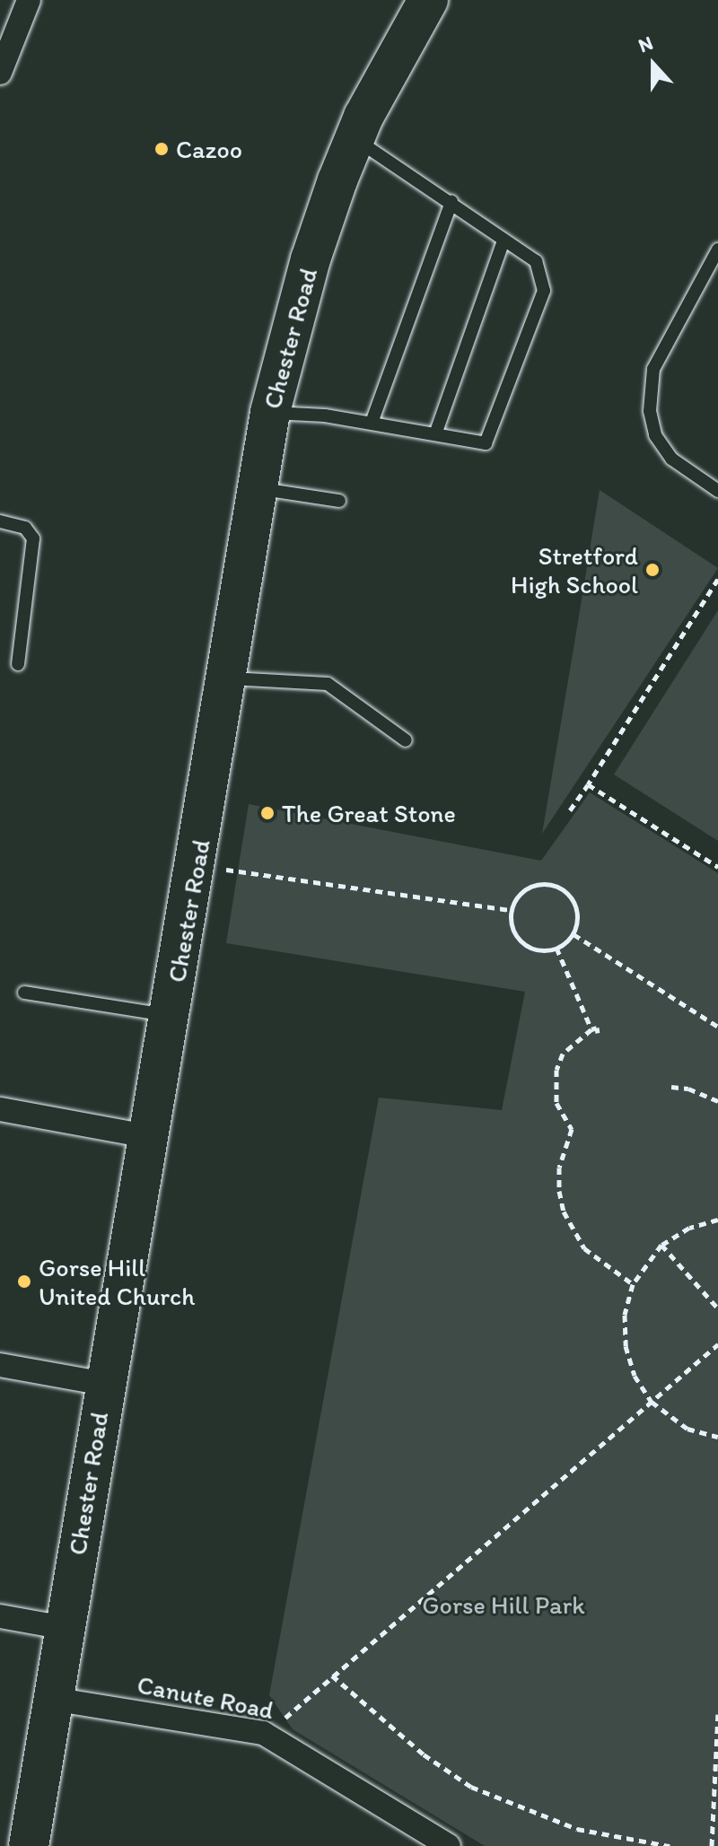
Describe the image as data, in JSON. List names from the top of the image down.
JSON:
{
  "streets": {
    "highway": ["Chester Road"],
    "street": ["Canute Road"]
  },
  "crossings": [
    ["Chester Road", "Canute Road"]
  ],
  "parks": ["Gorse Hill Park"],
  "places": [
    "Cazoo",
    "Stretford High School",
    "The Great Stone",
    "Gorse Hill United Church"
  ],
  "north": "top"
}
